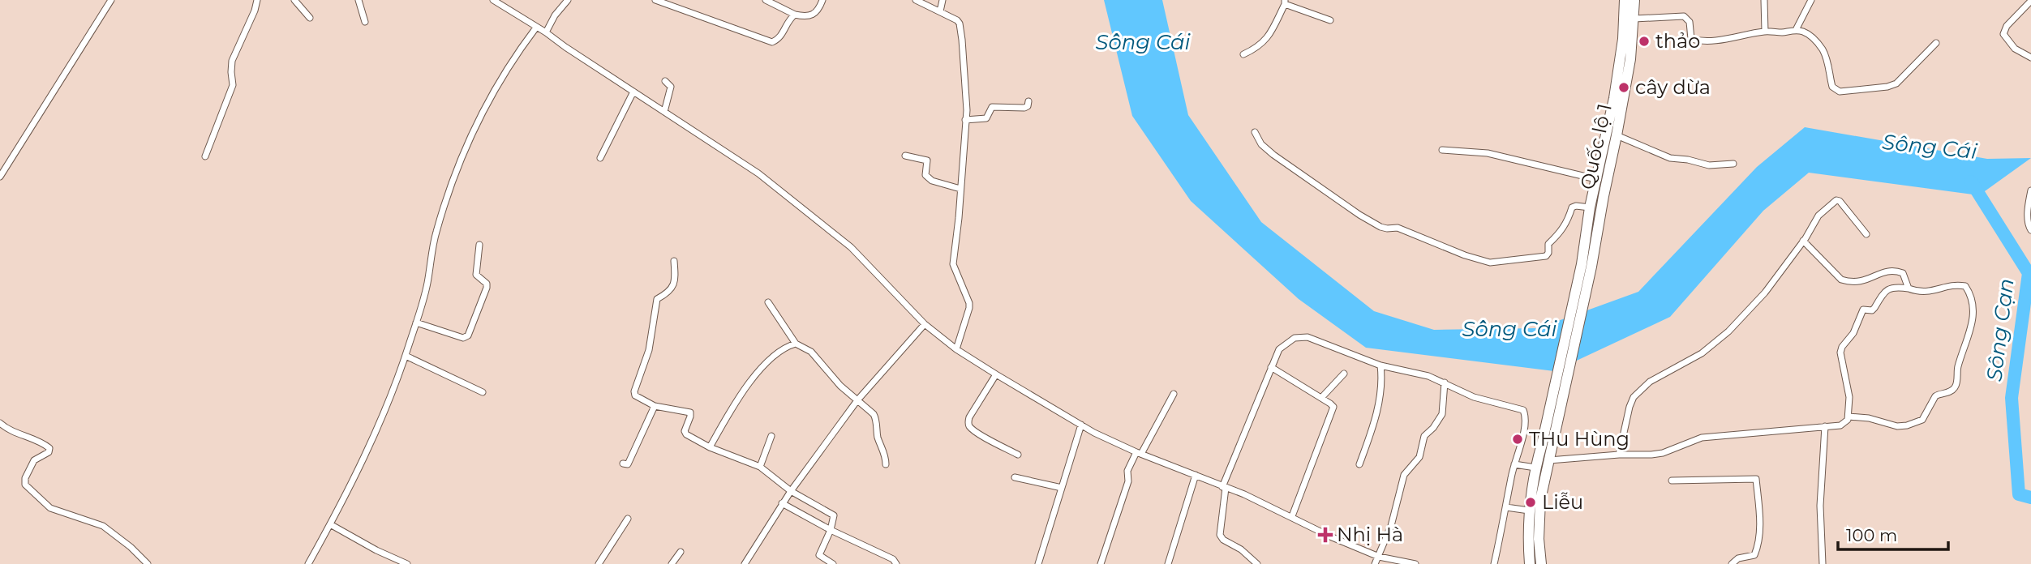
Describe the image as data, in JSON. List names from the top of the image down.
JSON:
{
  "streets": {
    "highway": ["Quốc lộ 1"]
  },
  "water": ["Sông Cái", "Sông Cạn"],
  "places": {
    "other": [
      "thảo",
      "cây dừa",
      "THu Hùng",
      "Liễu"
    ],
    "health": ["Nhị Hà"]
  },
  "scale_bar": "100 m"
}
